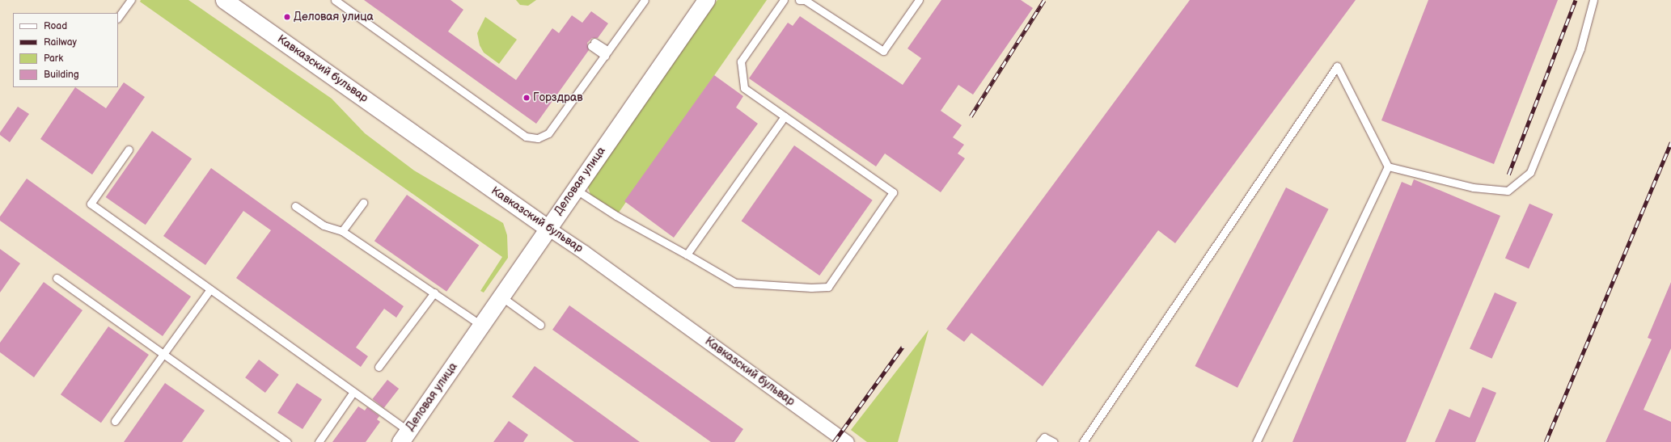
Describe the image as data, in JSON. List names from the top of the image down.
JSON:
{
  "streets": {
    "street": ["Кавказский бульвар", "Деловая улица"]
  },
  "crossings": [
    ["Кавказский бульвар", "Деловая улица"]
  ],
  "places": ["Деловая улица", "Горздрав"],
  "legend": [
    "Road",
    "Railway",
    "Park",
    "Building"
  ]
}
